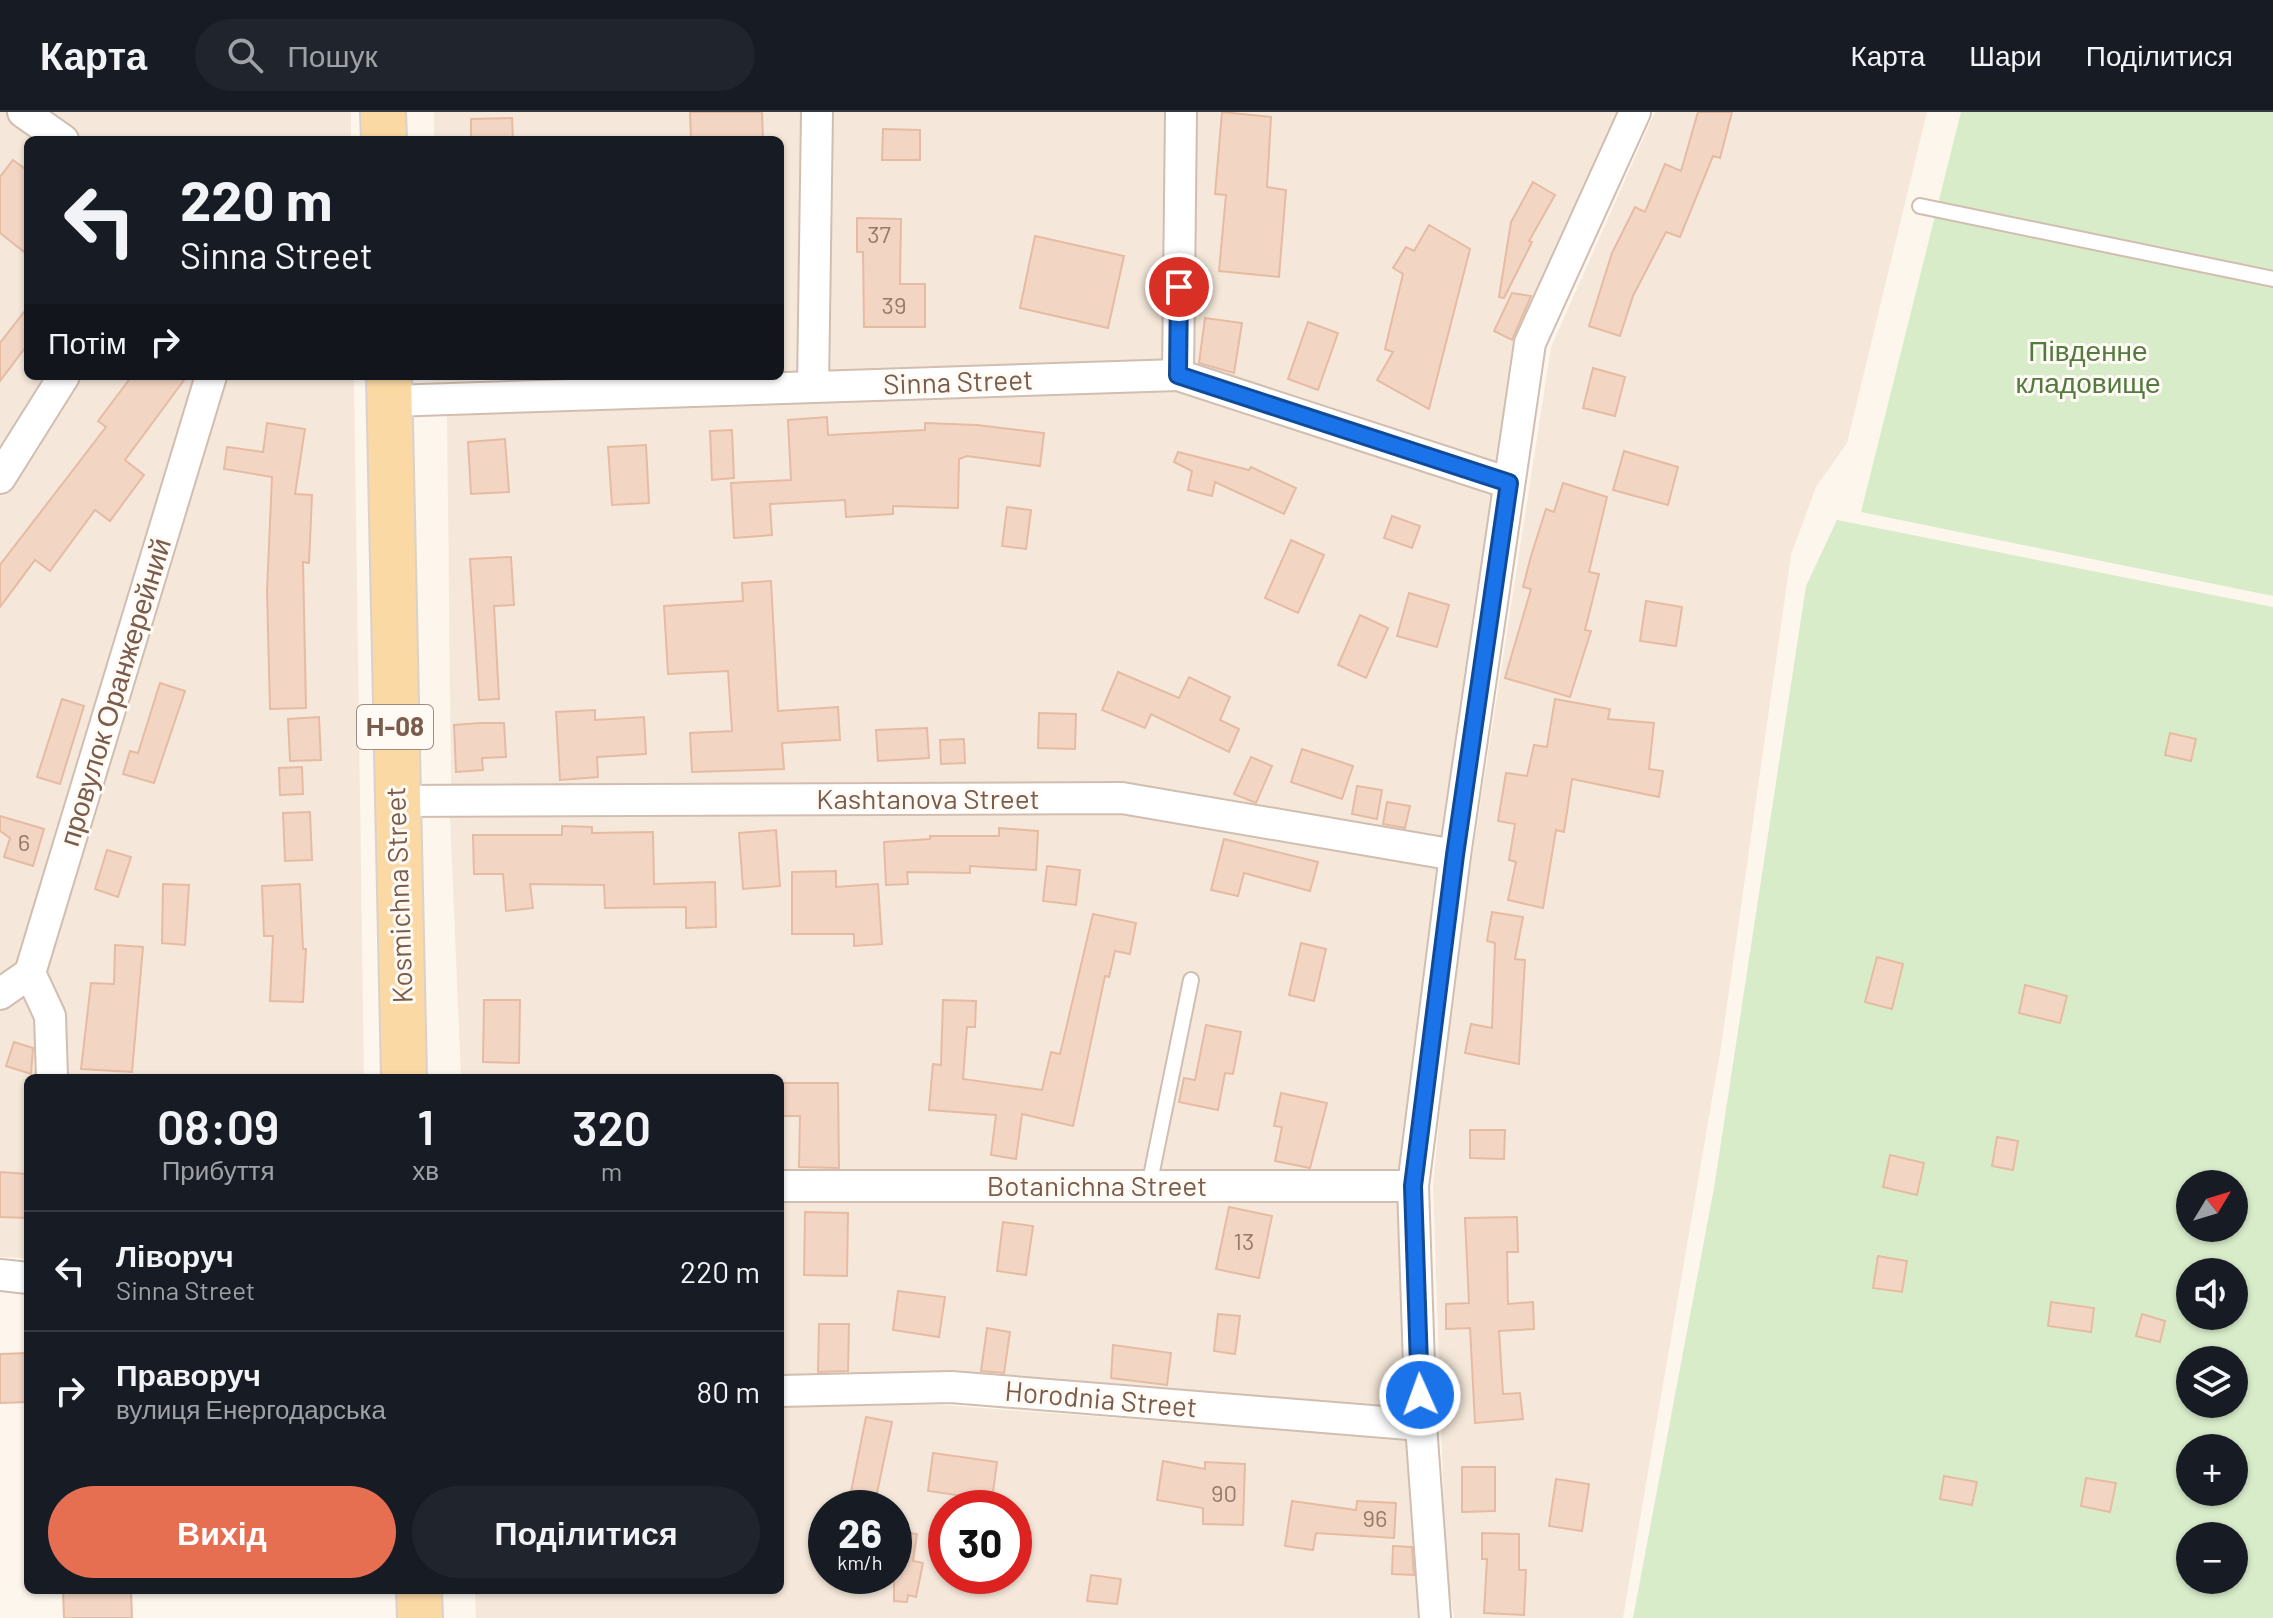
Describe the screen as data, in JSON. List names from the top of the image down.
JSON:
{
  "streets": {
    "main road": ["Н-08", "Kosmichna Street"],
    "street": [
      "Sinna Street",
      "провулок Оранжерейний",
      "Kashtanova Street",
      "Botanichna Street",
      "Horodnia Street"
    ]
  },
  "crossings": [
    ["Sinna Street", "Kosmichna Street"],
    ["Kashtanova Street", "Kosmichna Street"]
  ],
  "parks": ["Південне кладовище"],
  "house_numbers": [
    "37",
    "39",
    "6",
    "13",
    "90",
    "96"
  ],
  "north": "top right",
  "page": {
    "header": "Карта",
    "search": "Пошук",
    "nav": ["Карта", "Шари", "Поділитися"],
    "turn": ["220 m", "Sinna Street"],
    "then": "Потім",
    "eta": [
      "08:09",
      "Прибуття",
      "1",
      "хв",
      "320",
      "m"
    ],
    "map_buttons": ["+", "−"],
    "list": [
      {
        "name": "Ліворуч",
        "note": "Sinna Street",
        "value": "220 m"
      },
      {
        "name": "Праворуч",
        "note": "вулиця Енергодарська",
        "value": "80 m"
      }
    ],
    "buttons": ["Вихід", "Поділитися"],
    "speed": "26 km/h",
    "limit": "30"
  }
}
